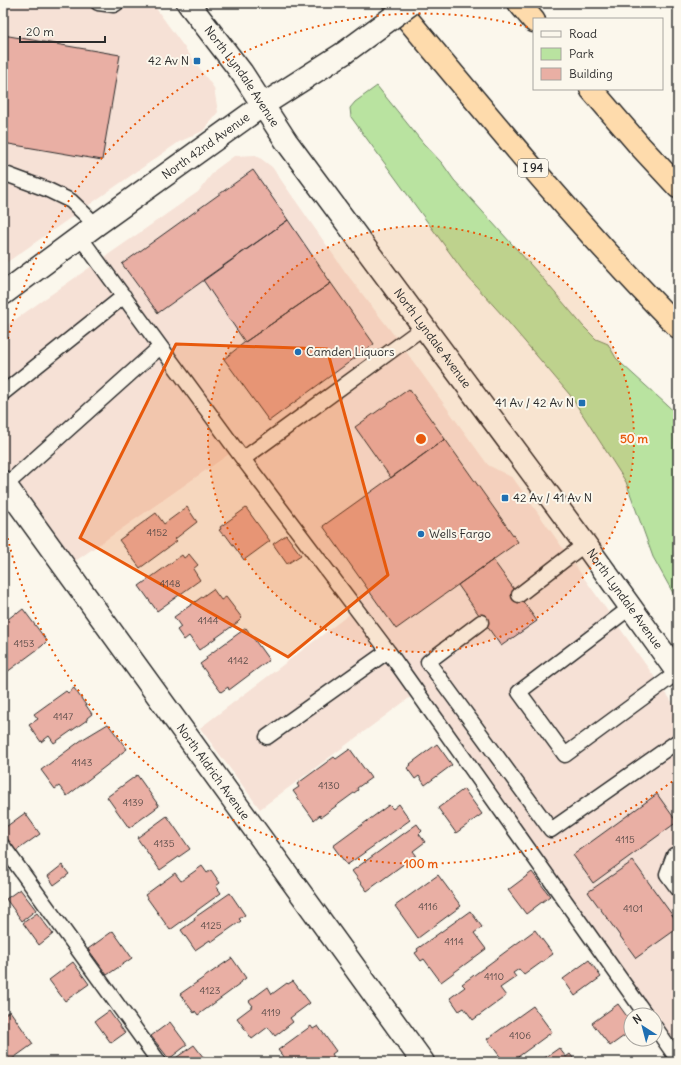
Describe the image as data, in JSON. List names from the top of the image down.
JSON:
{
  "streets": {
    "highway": ["I 94"],
    "street": ["North Lyndale Avenue", "North 42nd Avenue", "North Aldrich Avenue"]
  },
  "crossings": [
    ["North Lyndale Avenue", "North 42nd Avenue"]
  ],
  "places": {
    "transit": ["42 Av N", "41 Av / 42 Av N", "42 Av / 41 Av N"],
    "other": ["Camden Liquors", "Wells Fargo"]
  },
  "house_numbers": [
    "4152",
    "4148",
    "4144",
    "4153",
    "4142",
    "4147",
    "4143",
    "4130",
    "4139",
    "4115",
    "4135",
    "4116",
    "4101",
    "4125",
    "4114",
    "4110",
    "4123",
    "4119",
    "4106"
  ],
  "legend": ["Road", "Park", "Building"],
  "scale_bar": "20 m",
  "north": "top left",
  "rings": ["50 m", "100 m"]
}
